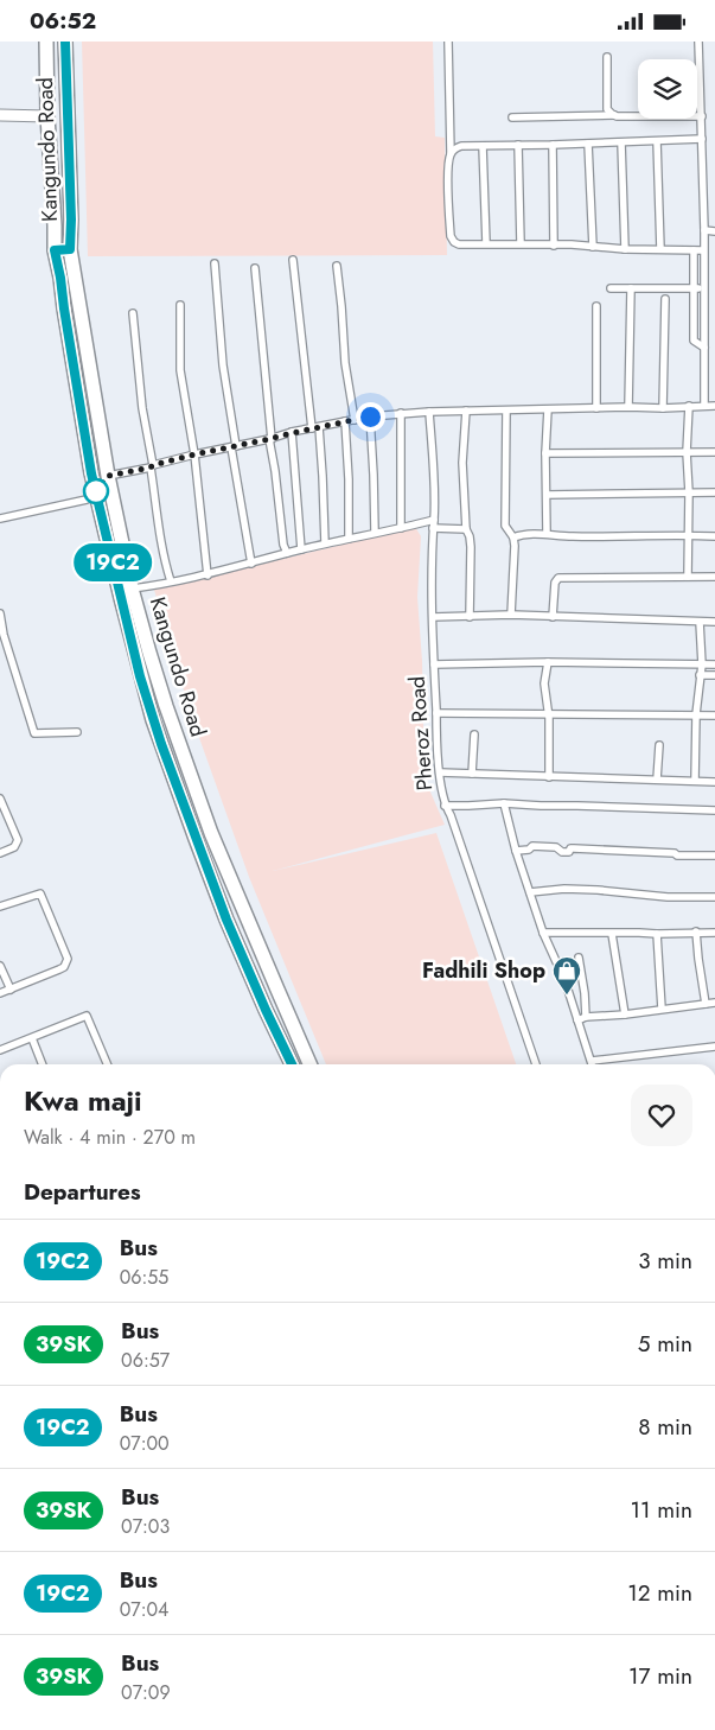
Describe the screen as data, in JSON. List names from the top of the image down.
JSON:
{
  "streets": {
    "highway": ["Kangundo Road"],
    "street": ["Pheroz Road"]
  },
  "places": {
    "shop": ["Fadhili Shop"]
  },
  "lines": ["bus line 19C2"],
  "page": {
    "status": "06:52",
    "on_map": "19C2",
    "heading": [
      ["Kwa maji", "Walk · 4 min · 270 m"],
      "Departures"
    ],
    "list": [
      {
        "mark": "19C2",
        "name": "Bus",
        "note": "06:55",
        "value": "3 min"
      },
      {
        "mark": "39SK",
        "name": "Bus",
        "note": "06:57",
        "value": "5 min"
      },
      {
        "mark": "19C2",
        "name": "Bus",
        "note": "07:00",
        "value": "8 min"
      },
      {
        "mark": "39SK",
        "name": "Bus",
        "note": "07:03",
        "value": "11 min"
      },
      {
        "mark": "19C2",
        "name": "Bus",
        "note": "07:04",
        "value": "12 min"
      },
      {
        "mark": "39SK",
        "name": "Bus",
        "note": "07:09",
        "value": "17 min"
      }
    ]
  }
}
